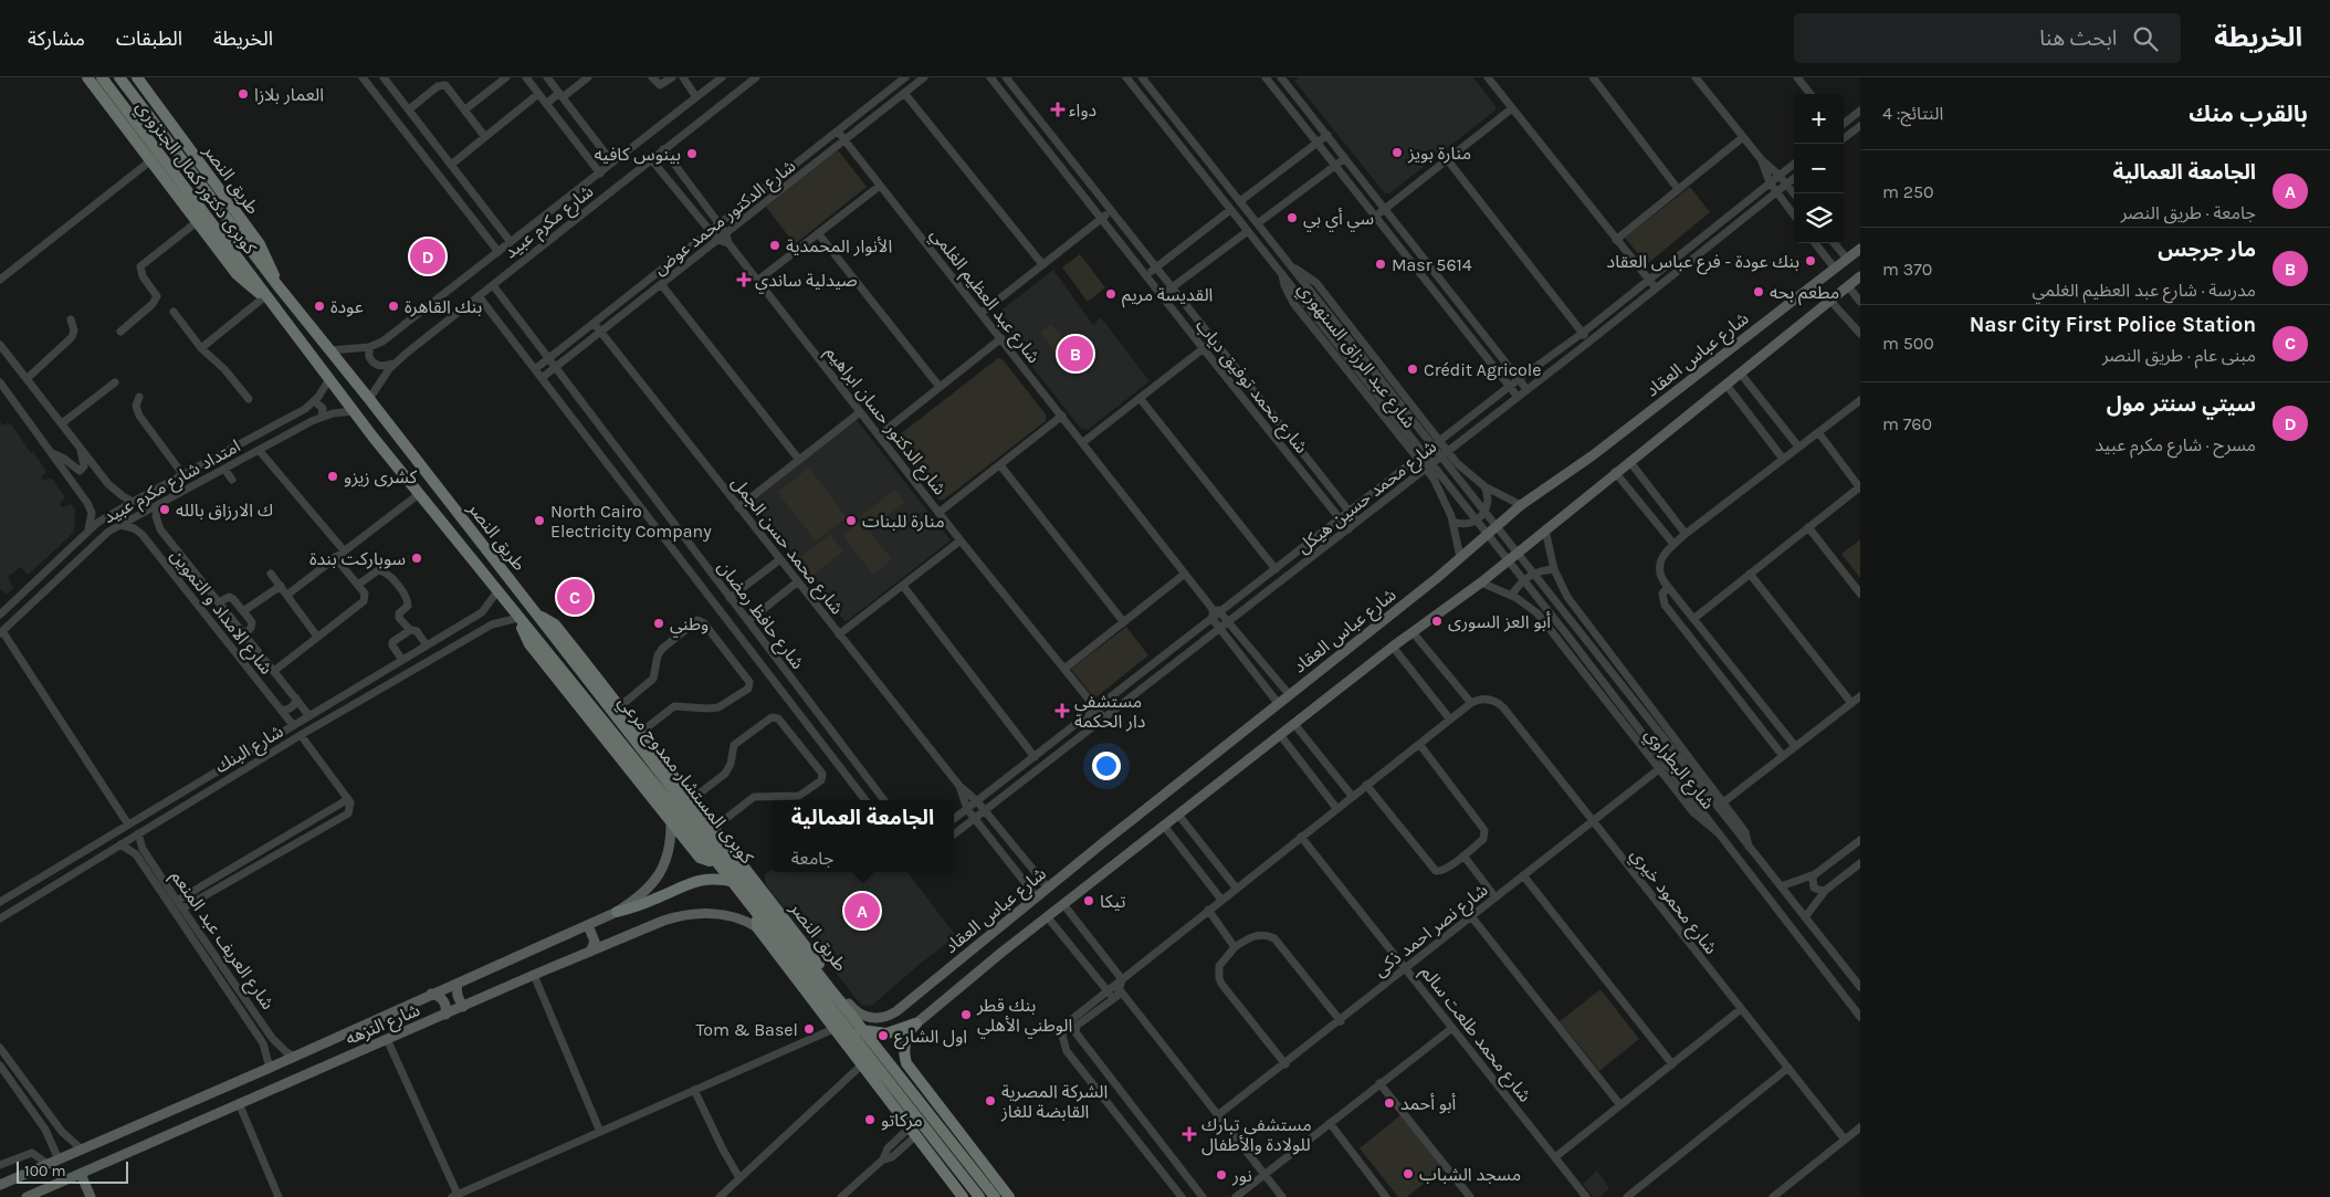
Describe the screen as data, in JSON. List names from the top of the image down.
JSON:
{
  "streets": {
    "highway": ["كوبرى دكتور كمال الجنزوري", "طريق النصر", "كوبرى المستشار ممدوح مرعي"],
    "main road": ["شارع عباس العقاد", "شارع النزهه"],
    "street": [
      "شارع الدكتور محمد عوض",
      "شارع مكرم عبيد",
      "شارع عبد العظيم الغلمي",
      "شارع عبد الرزاق السنهوري",
      "شارع محمد توفيق دياب",
      "شارع الدكتور حسان ابراهيم",
      "امتداد شارع مكرم عبيد",
      "شارع محمد حسين هيكل",
      "شارع محمد حسن الجمل",
      "شارع الامداد و التموين",
      "شارع حافظ رمضان",
      "شارع البنك",
      "شارع البطراوي",
      "شارع محمود خيري",
      "شارع نصر احمد ذكى",
      "شارع العريف عبد المنعم",
      "شارع محمد طلعت سالم"
    ]
  },
  "crossings": [
    ["كوبرى دكتور كمال الجنزوري", "طريق النصر"],
    ["طريق النصر", "شارع مكرم عبيد"],
    ["طريق النصر", "شارع عباس العقاد"],
    ["طريق النصر", "امتداد شارع مكرم عبيد"],
    ["طريق النصر", "شارع البنك"],
    ["طريق النصر", "كوبرى المستشار ممدوح مرعي"],
    ["طريق النصر", "شارع النزهه"],
    ["شارع الدكتور محمد عوض", "شارع عبد العظيم الغلمي"],
    ["شارع الدكتور محمد عوض", "شارع الدكتور حسان ابراهيم"],
    ["شارع الدكتور محمد عوض", "شارع محمد حسن الجمل"],
    ["شارع الدكتور محمد عوض", "شارع حافظ رمضان"],
    ["شارع مكرم عبيد", "شارع الدكتور حسان ابراهيم"],
    ["شارع مكرم عبيد", "شارع حافظ رمضان"],
    ["شارع عباس العقاد", "شارع عبد الرزاق السنهوري"],
    ["شارع عباس العقاد", "شارع محمد حسن الجمل"],
    ["شارع عباس العقاد", "شارع البطراوي"],
    ["شارع عبد الرزاق السنهوري", "شارع محمد حسين هيكل"],
    ["شارع محمد توفيق دياب", "شارع محمد حسين هيكل"],
    ["شارع الدكتور حسان ابراهيم", "شارع محمد حسين هيكل"],
    ["امتداد شارع مكرم عبيد", "شارع الامداد و التموين"],
    ["شارع محمد حسين هيكل", "شارع محمد حسن الجمل"],
    ["شارع الامداد و التموين", "شارع البنك"],
    ["شارع البنك", "كوبرى المستشار ممدوح مرعي"],
    ["شارع البنك", "شارع العريف عبد المنعم"],
    ["شارع البطراوي", "شارع نصر احمد ذكى"],
    ["شارع محمود خيري", "شارع نصر احمد ذكى"],
    ["شارع نصر احمد ذكى", "شارع محمد طلعت سالم"],
    ["شارع العريف عبد المنعم", "شارع النزهه"]
  ],
  "places": {
    "other": [
      "العمار بلازا",
      "منارة بويز",
      "بينوس كافيه",
      "سي أي بي",
      "الأنوار المحمدية",
      "بنك عودة - فرع عباس العقاد",
      "Masr 5614",
      "مطعم بحه",
      "القديسة مريم",
      "عودة",
      "بنك القاهرة",
      "Crédit Agricole",
      "كشرى زيزو",
      "ك الارزاق بالله",
      "North Cairo Electricity Company",
      "منارة للبنات",
      "سوباركت بندة",
      "أبو العز السورى",
      "وطني",
      "تيكا",
      "بنك قطر الوطني الأهلي",
      "Tom & Basel",
      "اول الشارع",
      "الشركة المصرية القابضة للغاز",
      "أبو أحمد",
      "مركاتو",
      "مسجد الشباب",
      "نور"
    ],
    "health": [
      "دواء",
      "صيدلية ساندي",
      "مستشفي دار الحكمة",
      "مستشفى تبارك للولادة والأطفال"
    ]
  },
  "scale_bar": "100 m",
  "page": {
    "header": "الخريطة",
    "search": "ابحث هنا",
    "nav": ["الخريطة", "الطبقات", "مشاركة"],
    "heading": ["بالقرب منك", "النتائج: 4"],
    "map_buttons": ["+", "−"],
    "list": [
      {
        "mark": "A",
        "name": "الجامعة العمالية",
        "note": "جامعة · طريق النصر",
        "value": "250 m"
      },
      {
        "mark": "B",
        "name": "مار جرجس",
        "note": "مدرسة · شارع عبد العظيم الغلمي",
        "value": "370 m"
      },
      {
        "mark": "C",
        "name": "Nasr City First Police Station",
        "note": "مبنى عام · طريق النصر",
        "value": "500 m"
      },
      {
        "mark": "D",
        "name": "سيتي سنتر مول",
        "note": "مسرح · شارع مكرم عبيد",
        "value": "760 m"
      }
    ],
    "pins": [
      "D",
      "B",
      "C",
      "A"
    ],
    "popup": ["الجامعة العمالية", "جامعة"],
    "scale": "100 m"
  }
}
